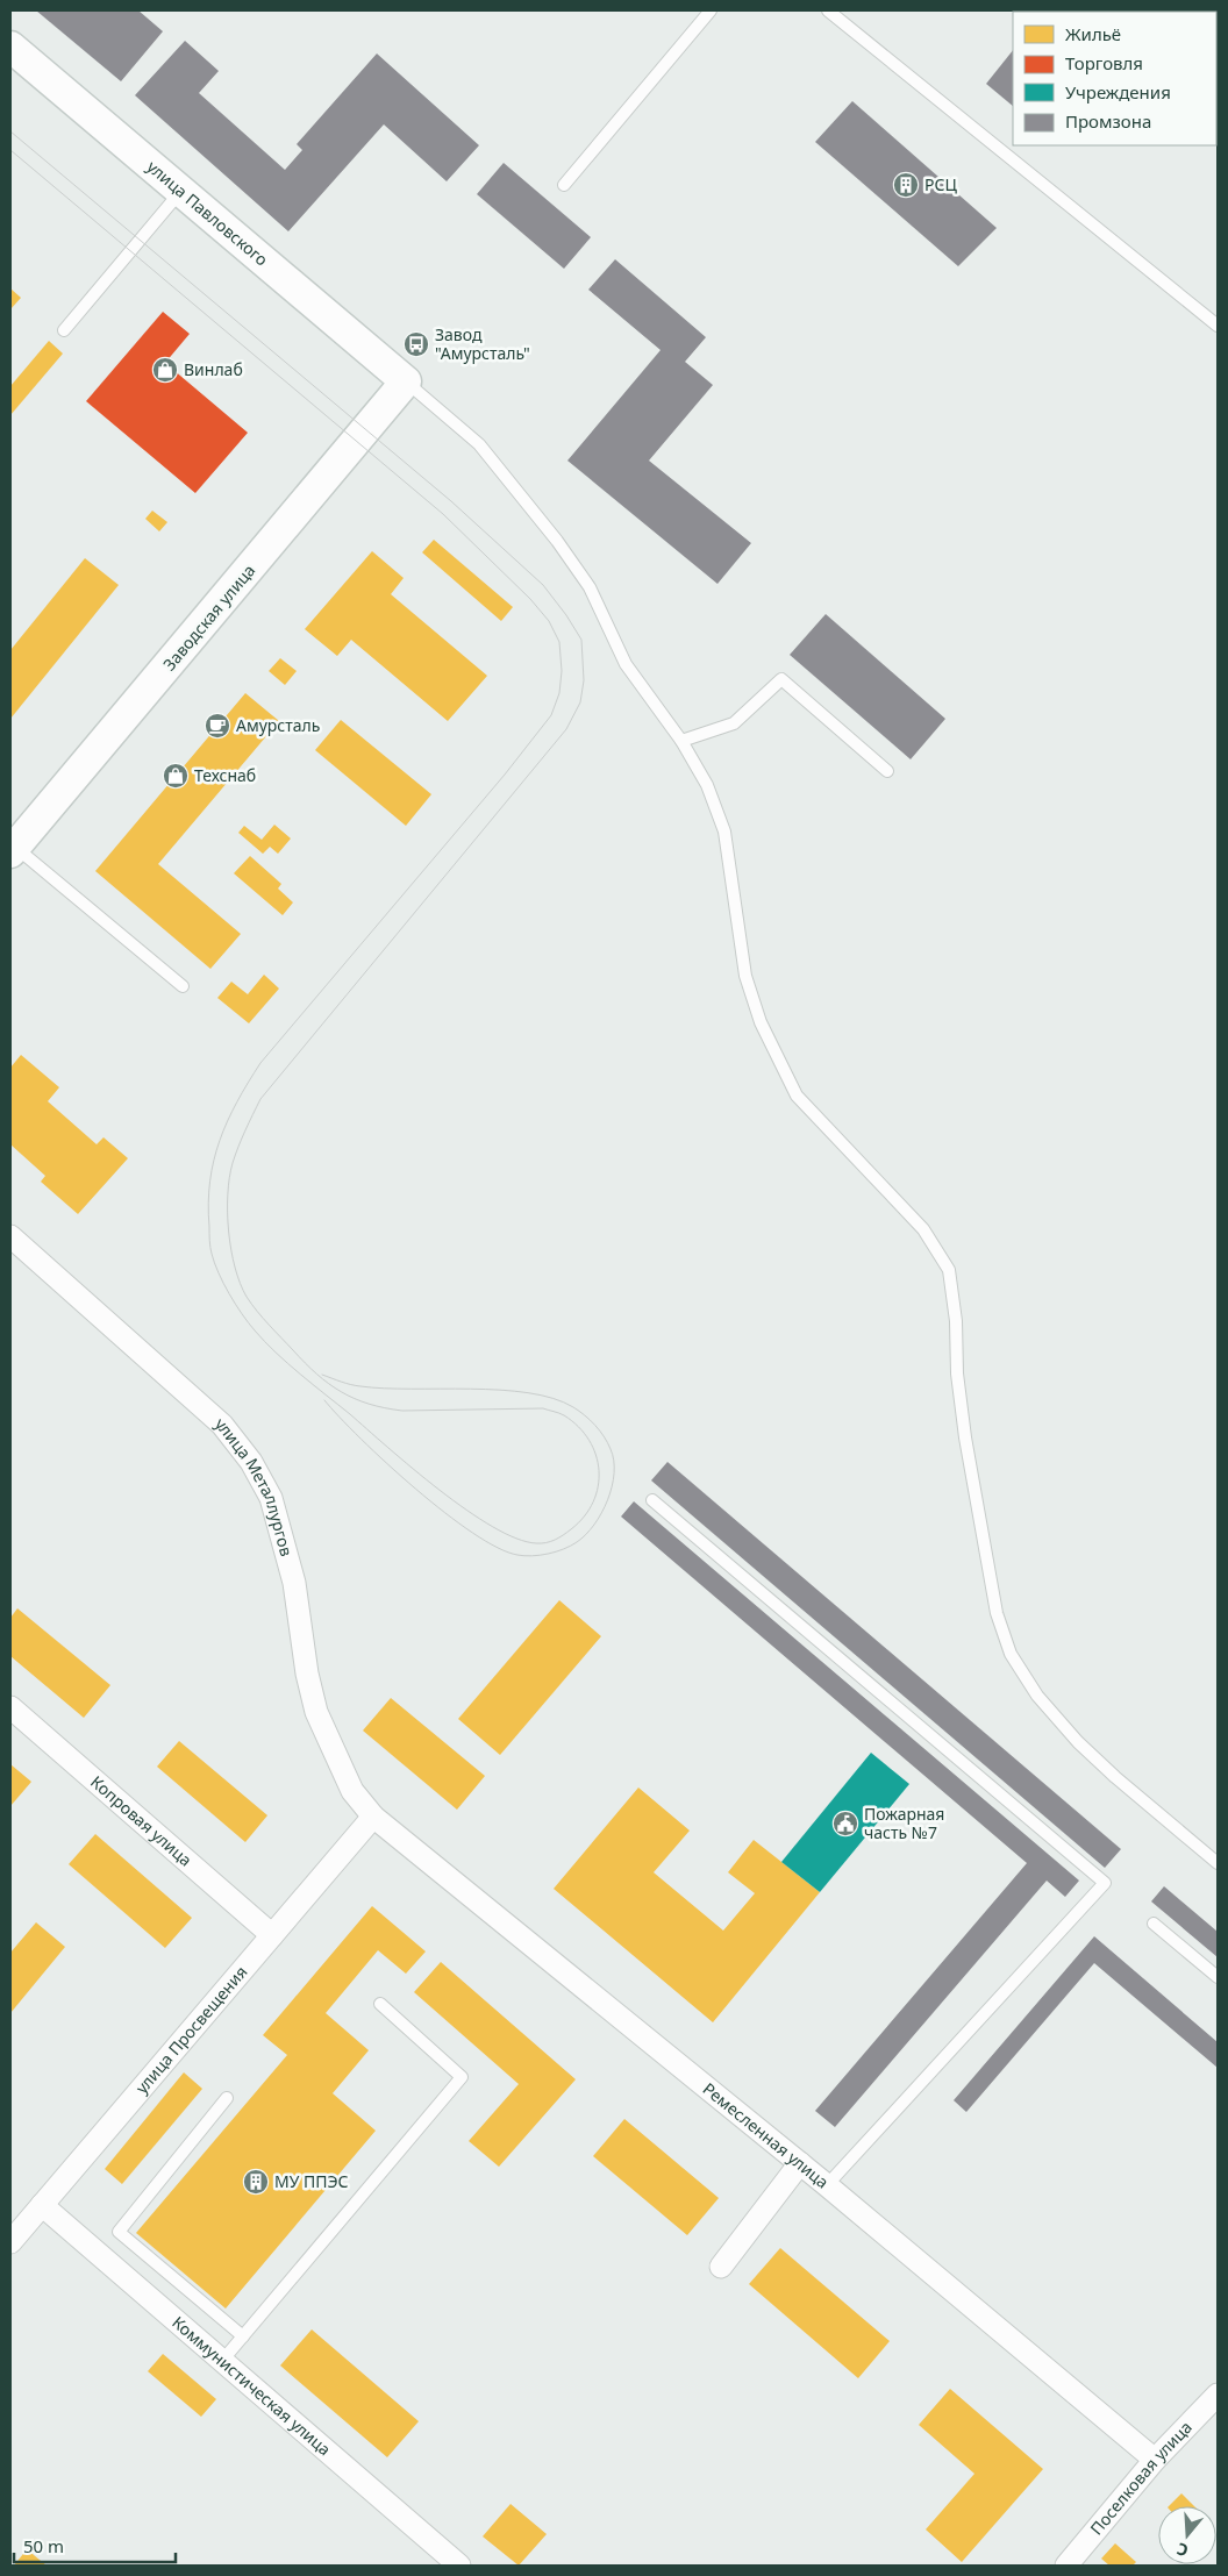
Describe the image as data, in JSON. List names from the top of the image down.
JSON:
{
  "streets": {
    "street": [
      "улица Павловского",
      "Заводская улица",
      "улица Металлургов",
      "Копровая улица",
      "улица Просвещения",
      "Ремесленная улица",
      "Коммунистическая улица",
      "Поселковая улица"
    ]
  },
  "crossings": [
    ["улица Павловского", "Заводская улица"],
    ["улица Металлургов", "улица Просвещения"],
    ["улица Металлургов", "Ремесленная улица"],
    ["Копровая улица", "улица Просвещения"],
    ["улица Просвещения", "Ремесленная улица"],
    ["улица Просвещения", "Коммунистическая улица"],
    ["Ремесленная улица", "Поселковая улица"]
  ],
  "places": {
    "building": ["РСЦ", "МУ ППЭС"],
    "bus stop": ["Завод \"Амурсталь\""],
    "shop": ["Винлаб", "Техснаб"],
    "cafe": ["Амурсталь"],
    "public building": ["Пожарная часть №7"]
  },
  "legend": [
    "Жильё",
    "Торговля",
    "Учреждения",
    "Промзона"
  ],
  "scale_bar": "50 m",
  "north": "bottom"
}
